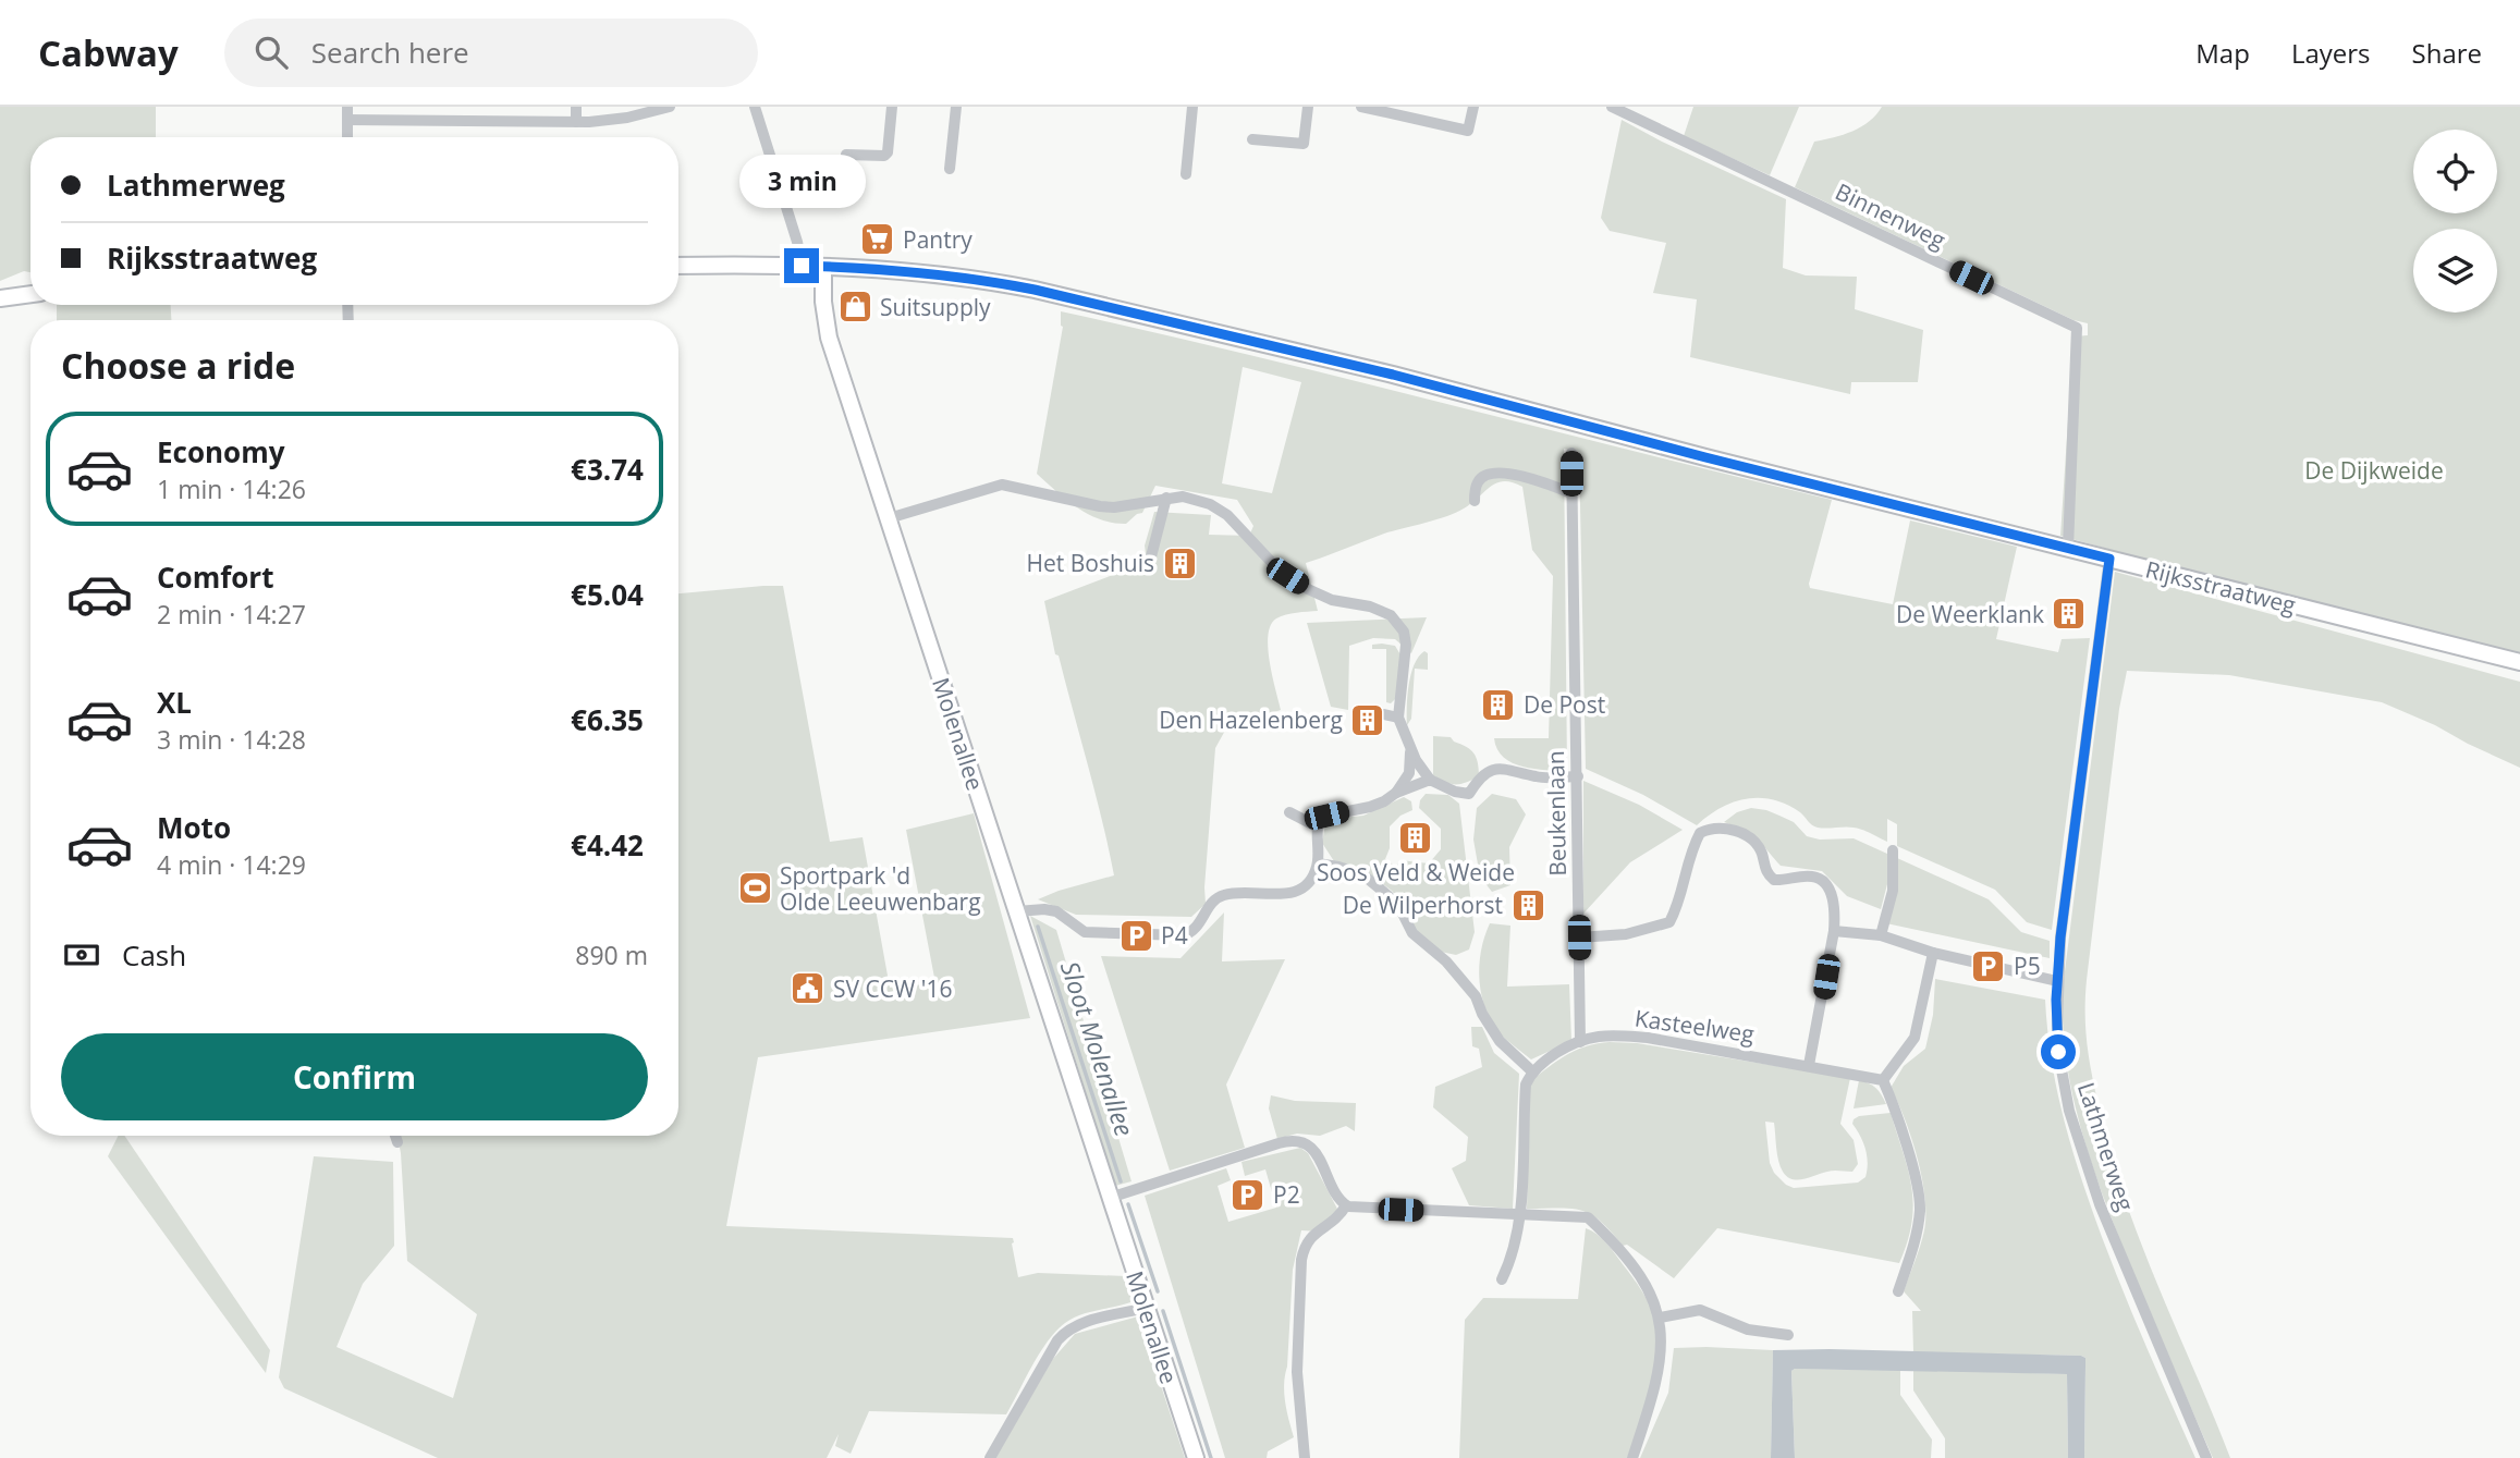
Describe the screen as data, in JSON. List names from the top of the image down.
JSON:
{
  "streets": {
    "main road": ["Rijksstraatweg", "Molenallee"],
    "street": [
      "Binnenweg",
      "Beukenlaan",
      "Kasteelweg",
      "Lathmerweg"
    ]
  },
  "crossings": [
    ["Binnenweg", "Rijksstraatweg"],
    ["Rijksstraatweg", "Molenallee"],
    ["Rijksstraatweg", "Lathmerweg"],
    ["Beukenlaan", "Kasteelweg"]
  ],
  "water": ["Sloot Molenallee"],
  "parks": ["De Dijkweide"],
  "places": {
    "supermarket": ["Pantry"],
    "shop": ["Suitsupply"],
    "building": [
      "Het Boshuis",
      "De Weerklank",
      "De Post",
      "Den Hazelenberg",
      "Soos Veld & Weide",
      "De Wilperhorst"
    ],
    "sports": ["Sportpark 'd Olde Leeuwenbarg"],
    "parking": ["P4", "P5", "P2"],
    "public building": ["SV CCW '16"]
  },
  "page": {
    "header": "Cabway",
    "search": "Search here",
    "nav": ["Map", "Layers", "Share"],
    "banner": ["Lathmerweg", "Rijksstraatweg"],
    "bubble": "3 min",
    "heading": "Choose a ride",
    "list": [
      {
        "name": "Economy",
        "note": "1 min · 14:26",
        "value": "€3.74"
      },
      {
        "name": "Comfort",
        "note": "2 min · 14:27",
        "value": "€5.04"
      },
      {
        "name": "XL",
        "note": "3 min · 14:28",
        "value": "€6.35"
      },
      {
        "name": "Moto",
        "note": "4 min · 14:29",
        "value": "€4.42"
      }
    ],
    "pay": ["Cash", "890 m"],
    "buttons": "Confirm"
  }
}
